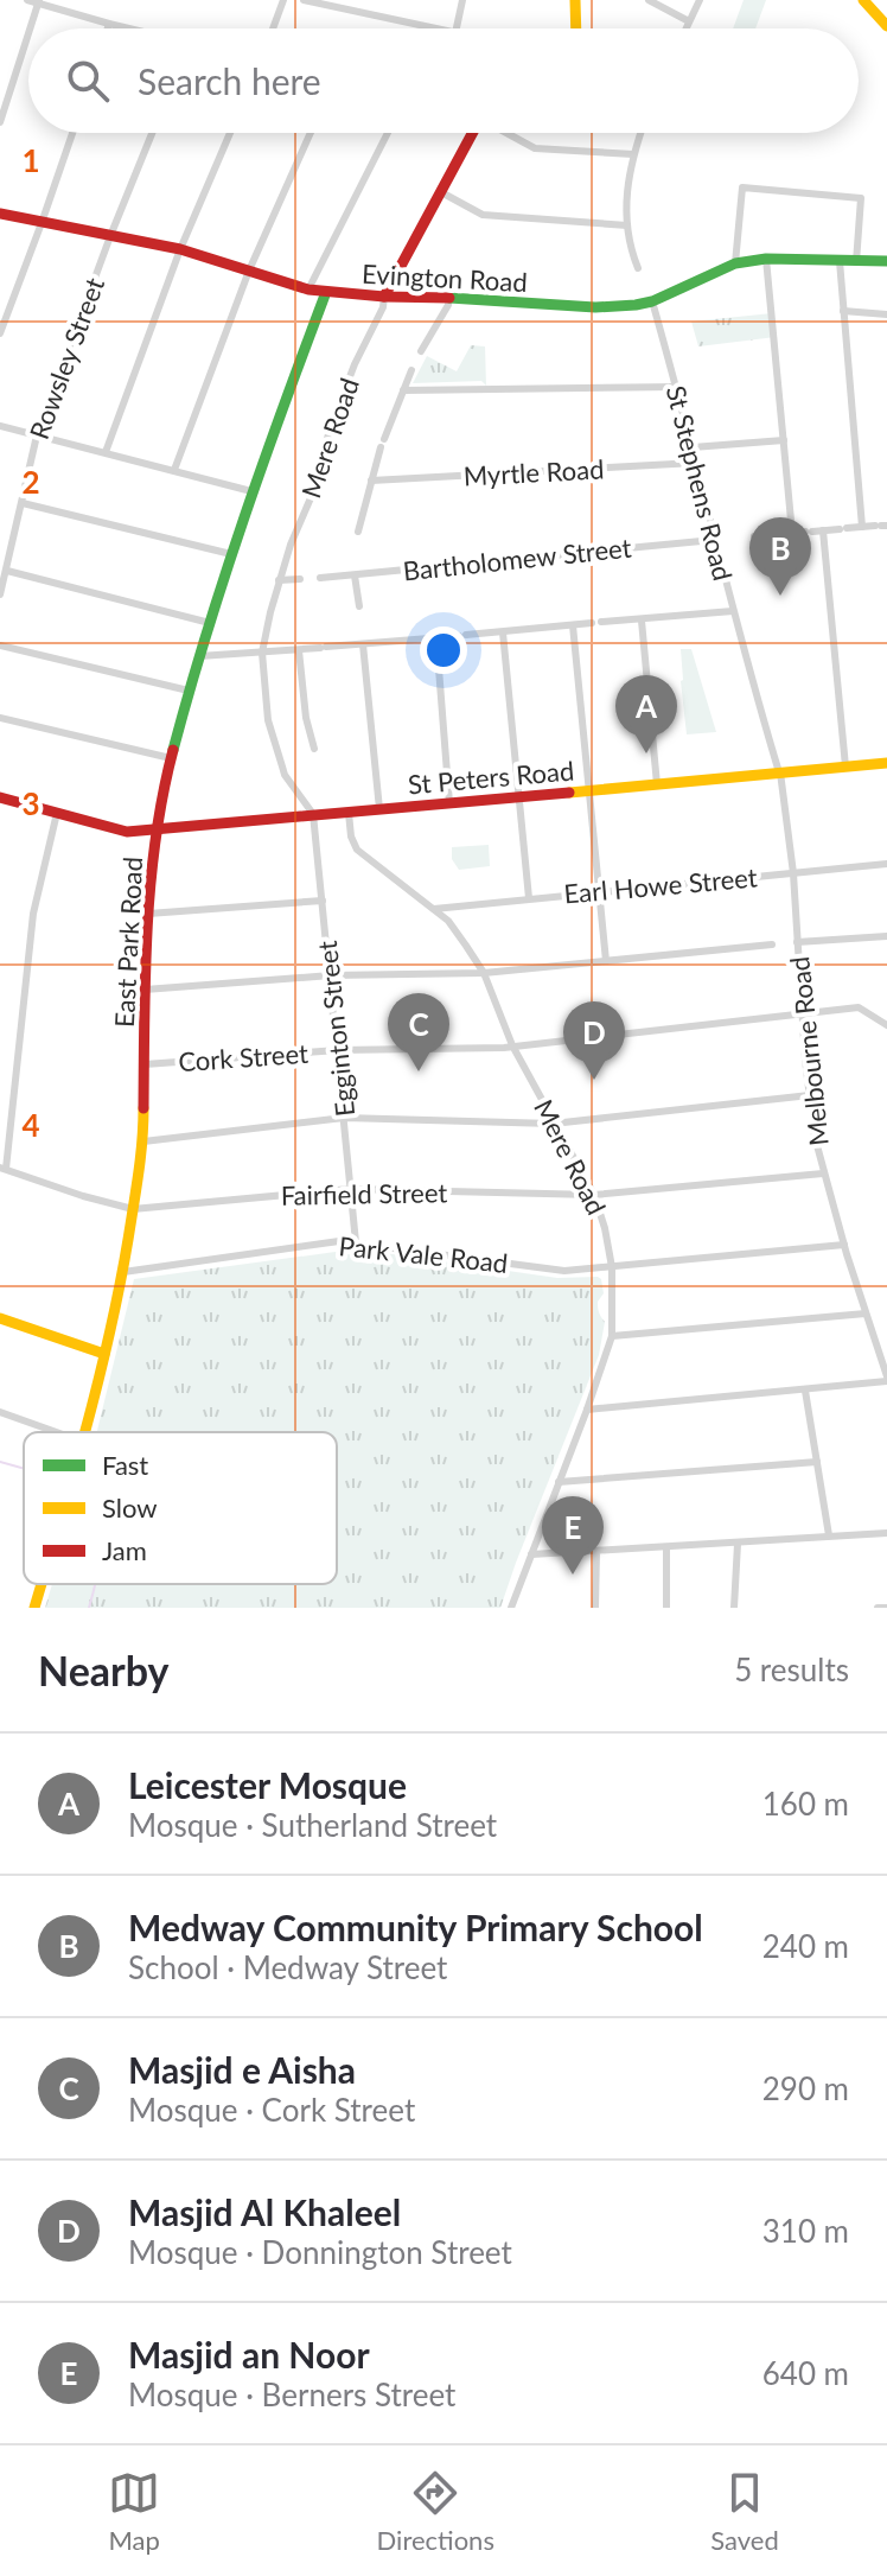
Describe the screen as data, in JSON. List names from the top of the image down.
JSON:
{
  "streets": {
    "street": [
      "Evington Road",
      "Rowsley Street",
      "Mere Road",
      "Myrtle Road",
      "St Stephens Road",
      "Bartholomew Street",
      "St Peters Road",
      "Earl Howe Street",
      "East Park Road",
      "Egginton Street",
      "Melbourne Road",
      "Cork Street",
      "Fairfield Street",
      "Park Vale Road"
    ]
  },
  "crossings": [
    ["Evington Road", "Rowsley Street"],
    ["Evington Road", "Mere Road"],
    ["Evington Road", "St Stephens Road"],
    ["Evington Road", "East Park Road"],
    ["Mere Road", "St Peters Road"],
    ["Mere Road", "Earl Howe Street"],
    ["Mere Road", "Egginton Street"],
    ["Mere Road", "Cork Street"],
    ["Mere Road", "Fairfield Street"],
    ["Mere Road", "Park Vale Road"],
    ["Myrtle Road", "St Stephens Road"],
    ["St Stephens Road", "Bartholomew Street"],
    ["St Stephens Road", "St Peters Road"],
    ["St Stephens Road", "Melbourne Road"],
    ["St Peters Road", "East Park Road"],
    ["St Peters Road", "Egginton Street"],
    ["St Peters Road", "Melbourne Road"],
    ["Earl Howe Street", "Melbourne Road"],
    ["East Park Road", "Cork Street"],
    ["East Park Road", "Fairfield Street"],
    ["East Park Road", "Park Vale Road"],
    ["Egginton Street", "Cork Street"],
    ["Egginton Street", "Fairfield Street"],
    ["Egginton Street", "Park Vale Road"],
    ["Melbourne Road", "Cork Street"],
    ["Melbourne Road", "Fairfield Street"],
    ["Melbourne Road", "Park Vale Road"]
  ],
  "legend": ["Fast", "Slow", "Jam"],
  "page": {
    "search": "Search here",
    "pins": [
      "B",
      "A",
      "C",
      "D",
      "E"
    ],
    "heading": ["Nearby", "5 results"],
    "list": [
      {
        "mark": "A",
        "name": "Leicester Mosque",
        "note": "Mosque · Sutherland Street",
        "value": "160 m"
      },
      {
        "mark": "B",
        "name": "Medway Community Primary School",
        "note": "School · Medway Street",
        "value": "240 m"
      },
      {
        "mark": "C",
        "name": "Masjid e Aisha",
        "note": "Mosque · Cork Street",
        "value": "290 m"
      },
      {
        "mark": "D",
        "name": "Masjid Al Khaleel",
        "note": "Mosque · Donnington Street",
        "value": "310 m"
      },
      {
        "mark": "E",
        "name": "Masjid an Noor",
        "note": "Mosque · Berners Street",
        "value": "640 m"
      }
    ],
    "nav": ["Map", "Directions", "Saved"]
  },
  "grid": {
    "rows": [
      "1",
      "2",
      "3",
      "4"
    ]
  }
}
